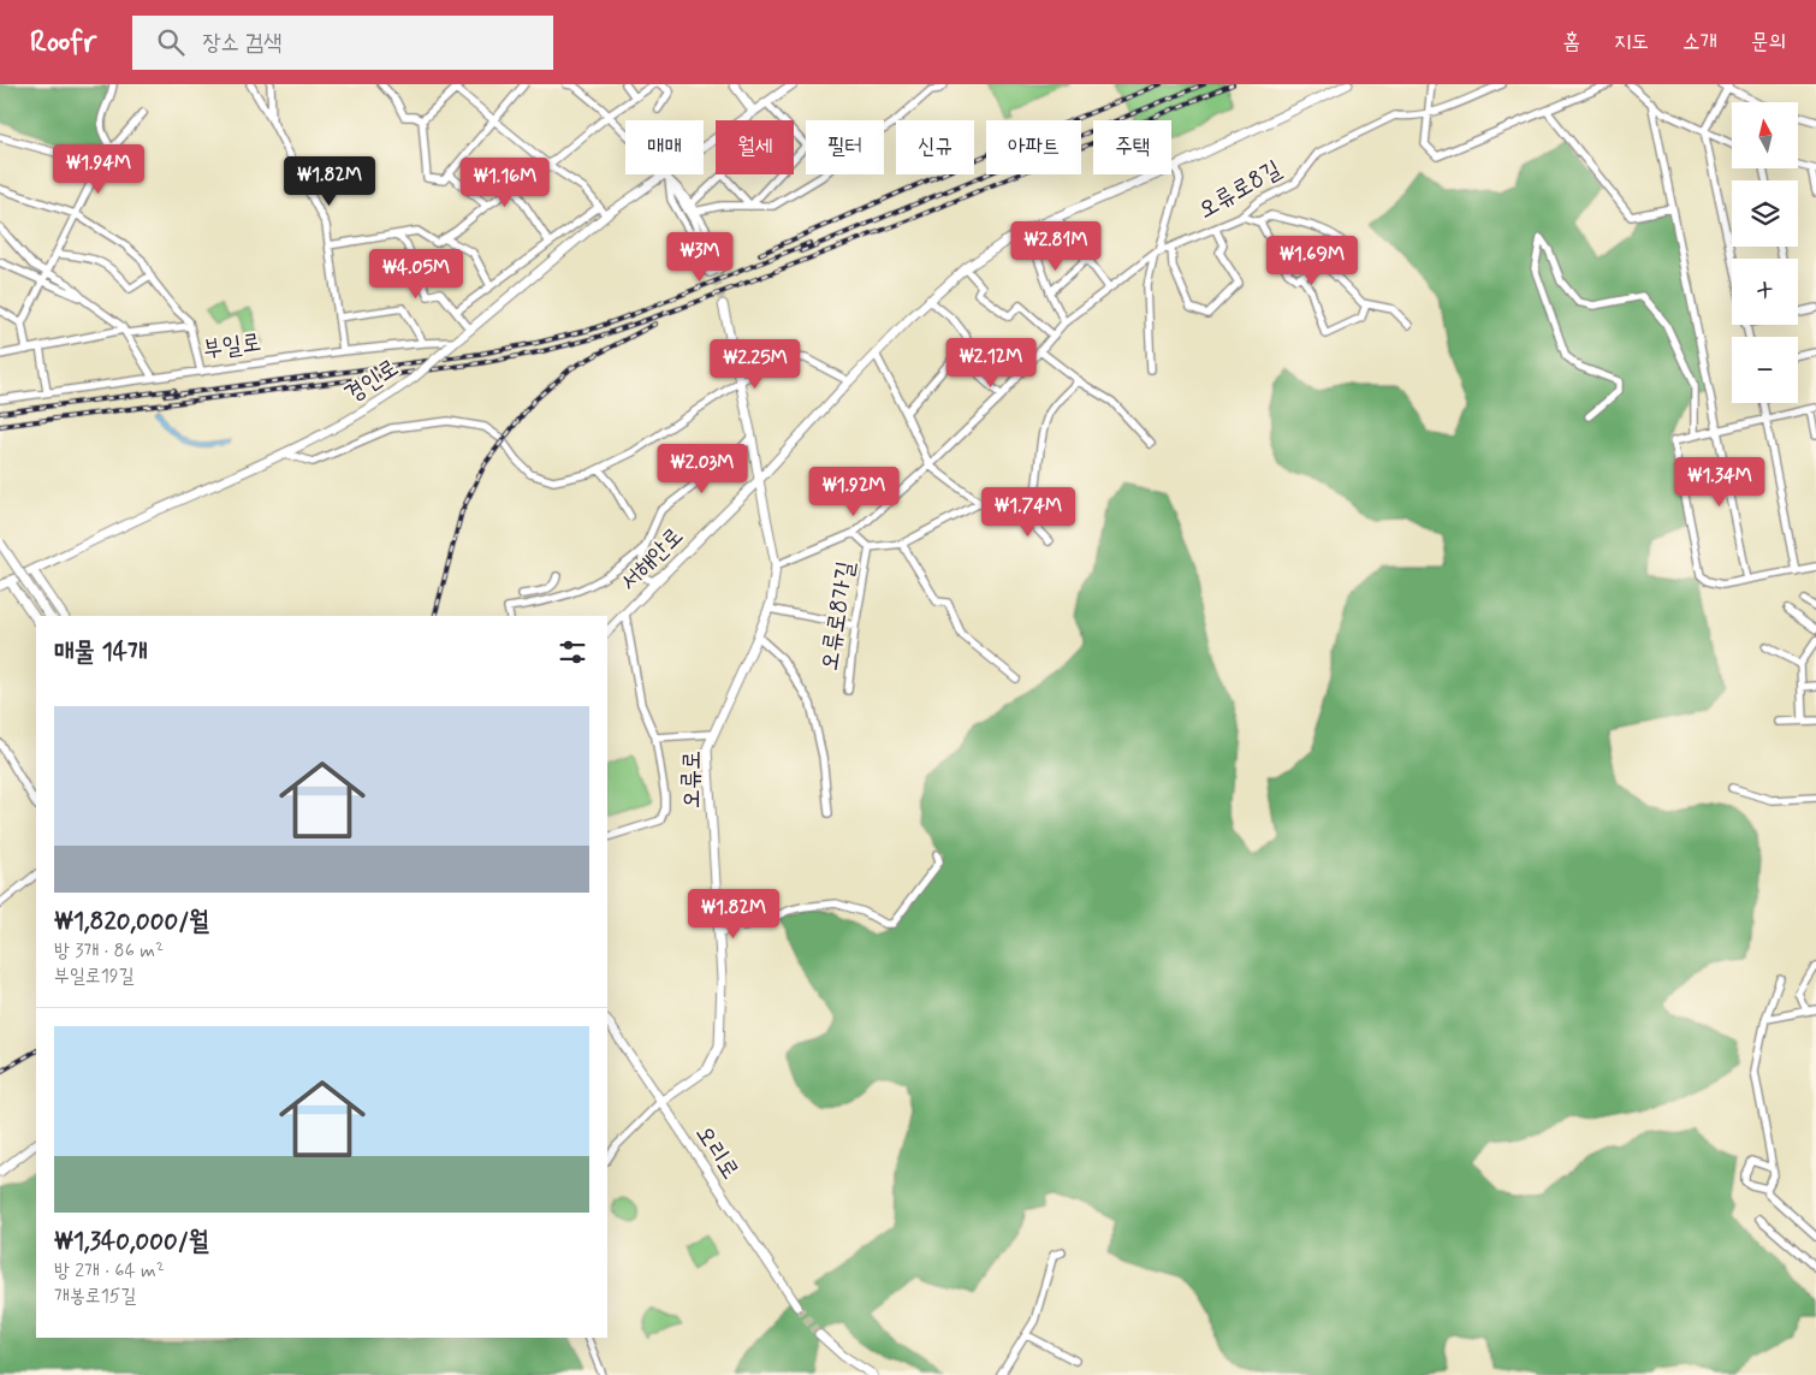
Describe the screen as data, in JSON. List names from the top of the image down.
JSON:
{
  "streets": {
    "main road": [
      "경인로",
      "서해안로",
      "오류로",
      "오리로"
    ],
    "street": ["오류로8길", "부일로", "오류로8가길"]
  },
  "crossings": [
    ["오류로8길", "오류로8가길"],
    ["오류로8길", "오류로"],
    ["부일로", "경인로"],
    ["서해안로", "오류로"],
    ["오류로", "오리로"]
  ],
  "north": "top",
  "page": {
    "header": "Roofr",
    "search": "장소 검색",
    "nav": [
      "홈",
      "지도",
      "소개",
      "문의"
    ],
    "map_buttons": ["+", "−"],
    "chip": [
      "매매",
      "월세",
      "필터",
      "신규",
      "아파트",
      "주택"
    ],
    "price": [
      "₩1.94M",
      "₩1.82M",
      "₩1.16M",
      "₩2.81M",
      "₩3M",
      "₩1.69M",
      "₩4.05M",
      "₩2.12M",
      "₩2.25M",
      "₩2.03M",
      "₩1.34M",
      "₩1.92M",
      "₩1.74M",
      "₩1.82M"
    ],
    "heading": "매물 14개",
    "list": [
      {
        "name": "₩1,820,000/월",
        "note": "방 3개 · 86 m² · 부일로19길"
      },
      {
        "name": "₩1,340,000/월",
        "note": "방 2개 · 64 m² · 개봉로15길"
      }
    ]
  }
}
